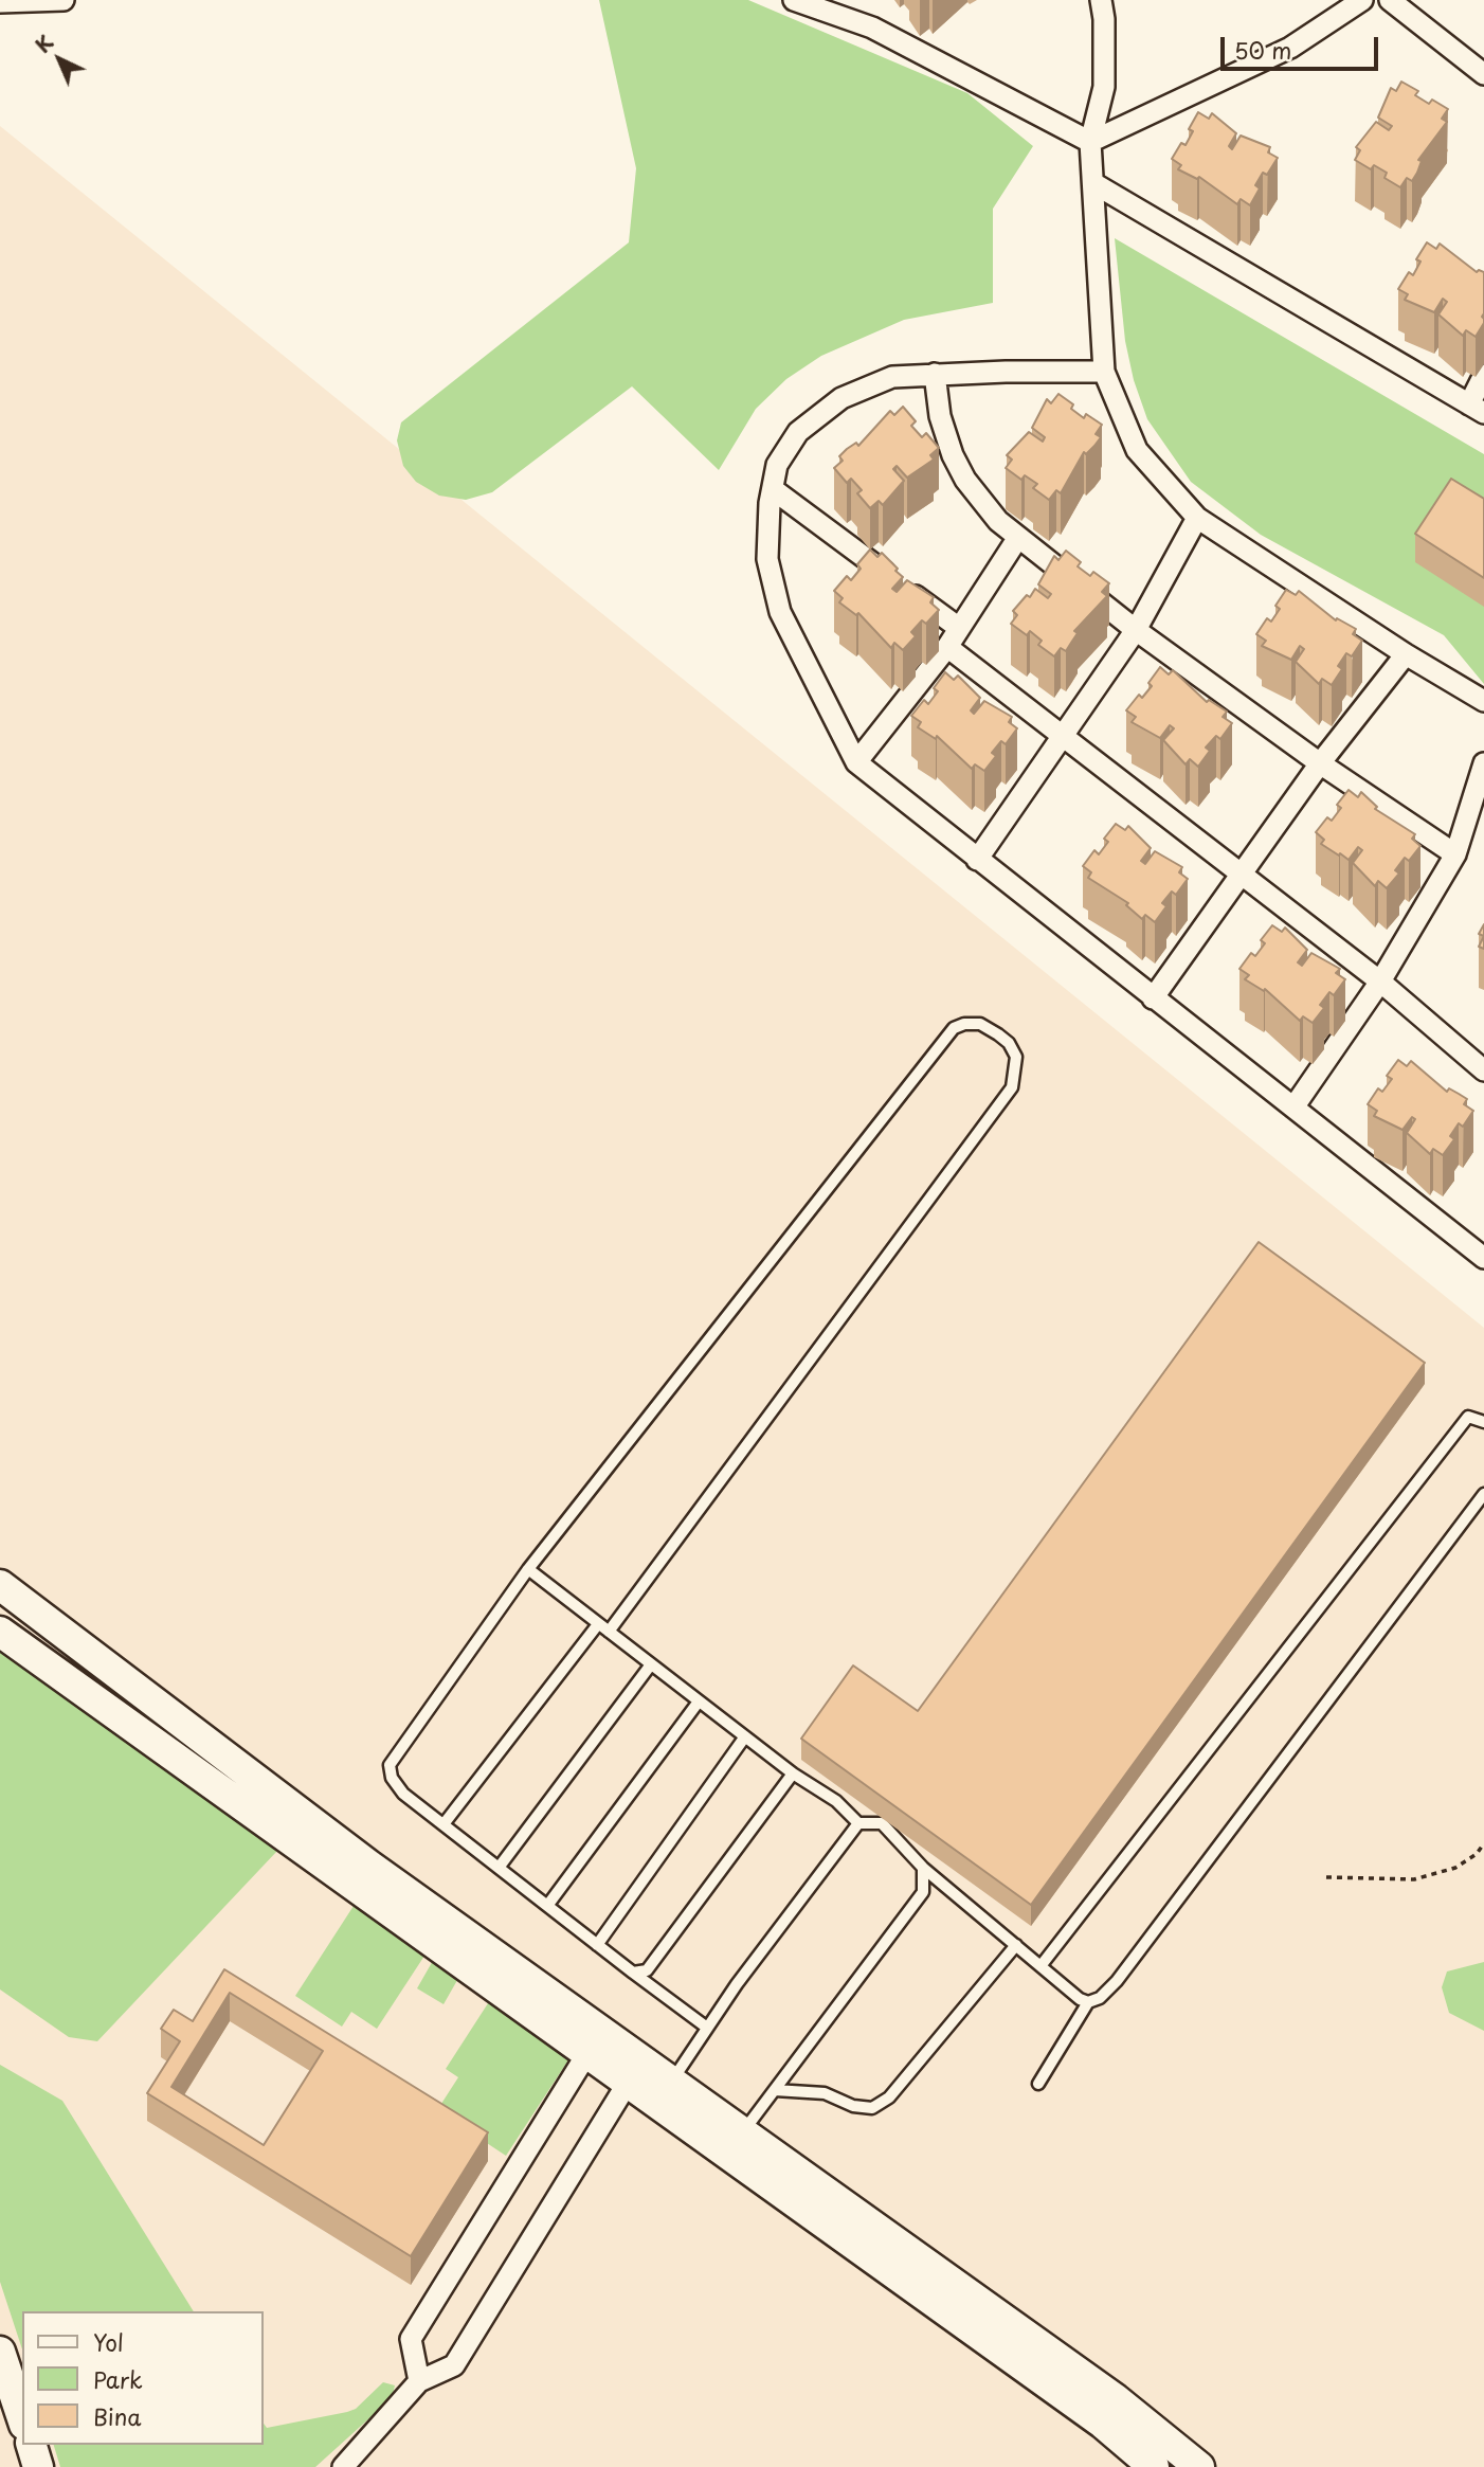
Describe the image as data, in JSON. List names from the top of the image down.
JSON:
{
  "legend": ["Yol", "Park", "Bina"],
  "scale_bar": "50 m",
  "north": "top left"
}
